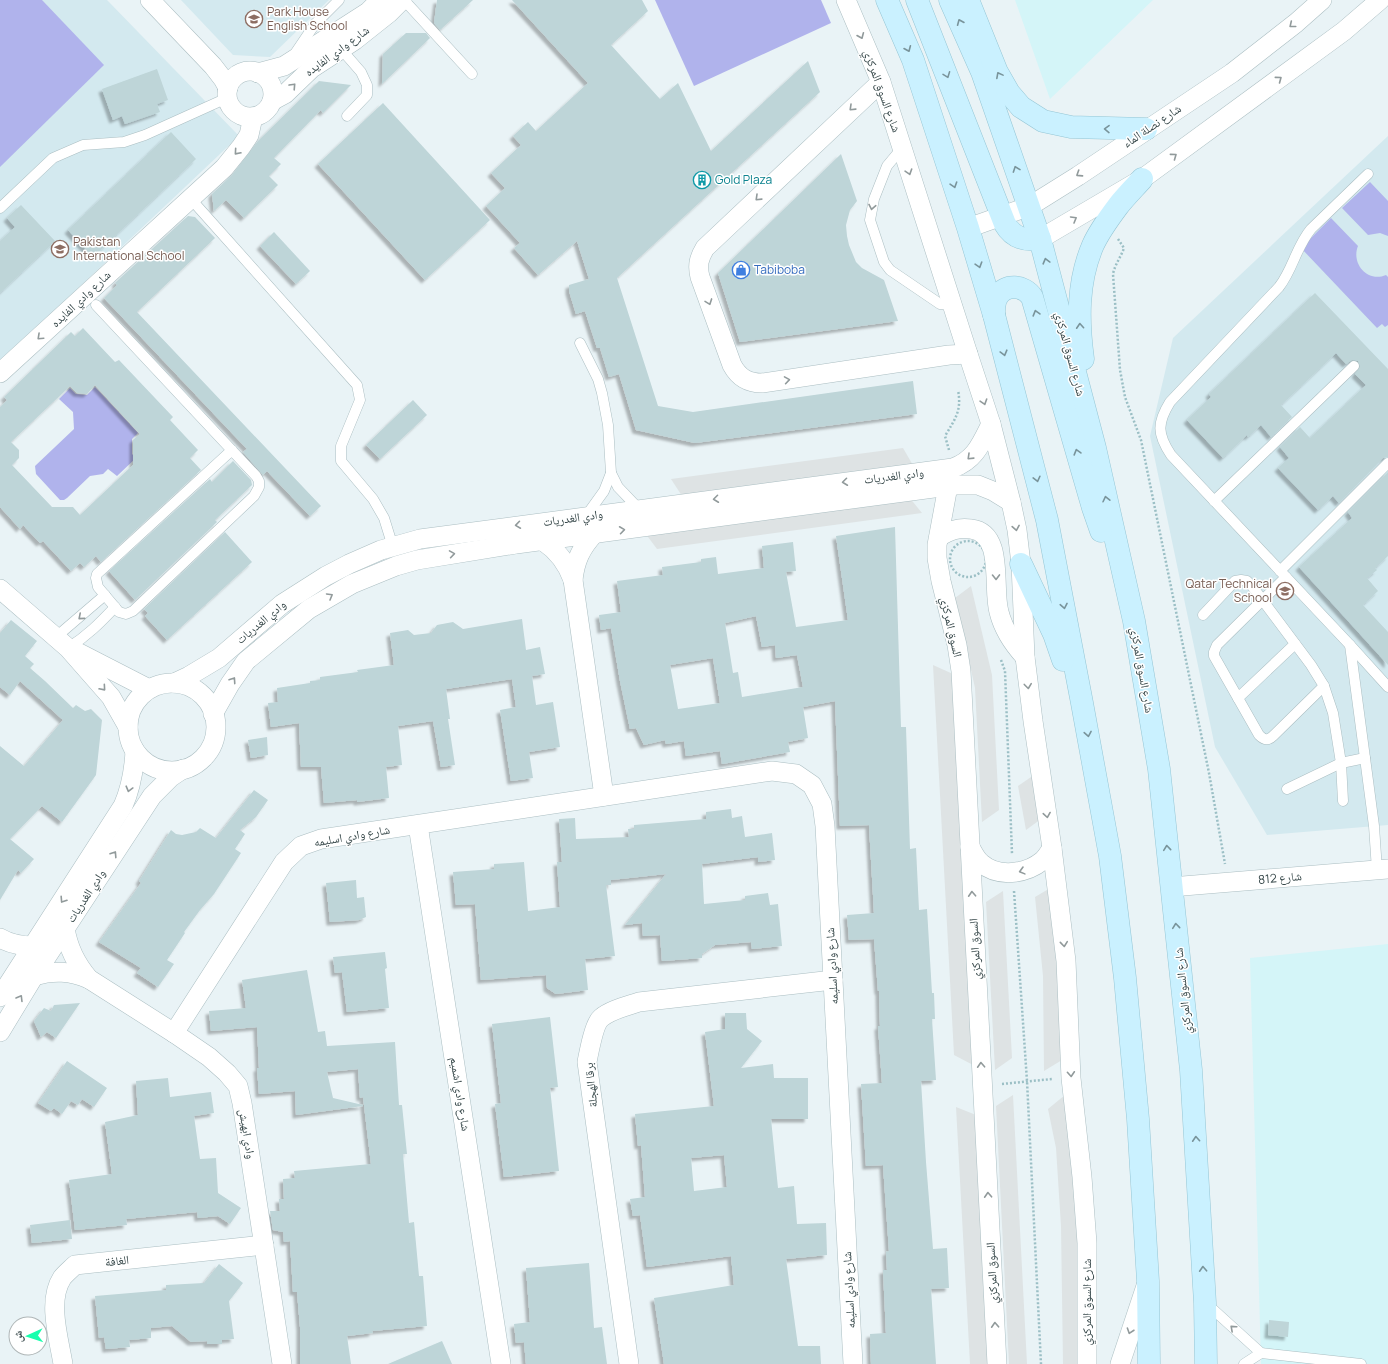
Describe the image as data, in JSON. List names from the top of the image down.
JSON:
{
  "streets": {
    "main road": ["شارع السوق المركزي"],
    "street": [
      "شارع وادي الفايده",
      "شارع نصلة الماء",
      "وادي الغدريات",
      "السوق المركزي",
      "شارع وادي اسليمه",
      "شارع 812",
      "برقا الهجلة",
      "شارع وادي اشميم",
      "وادي ابهيش",
      "الغافة"
    ]
  },
  "crossings": [
    ["شارع السوق المركزي", "شارع نصلة الماء"],
    ["شارع السوق المركزي", "وادي الغدريات"],
    ["شارع السوق المركزي", "شارع 812"],
    ["وادي الغدريات", "السوق المركزي"],
    ["وادي الغدريات", "وادي ابهيش"],
    ["شارع وادي اسليمه", "برقا الهجلة"],
    ["شارع وادي اسليمه", "شارع وادي اشميم"],
    ["شارع وادي اسليمه", "وادي ابهيش"],
    ["وادي ابهيش", "الغافة"]
  ],
  "one_way": ["السوق المركزي"],
  "places": {
    "school or university": ["Park House English School", "Pakistan International School", "Qatar Technical School"],
    "building": ["Gold Plaza"],
    "shop": ["Tabiboba"]
  },
  "north": "left"
}
